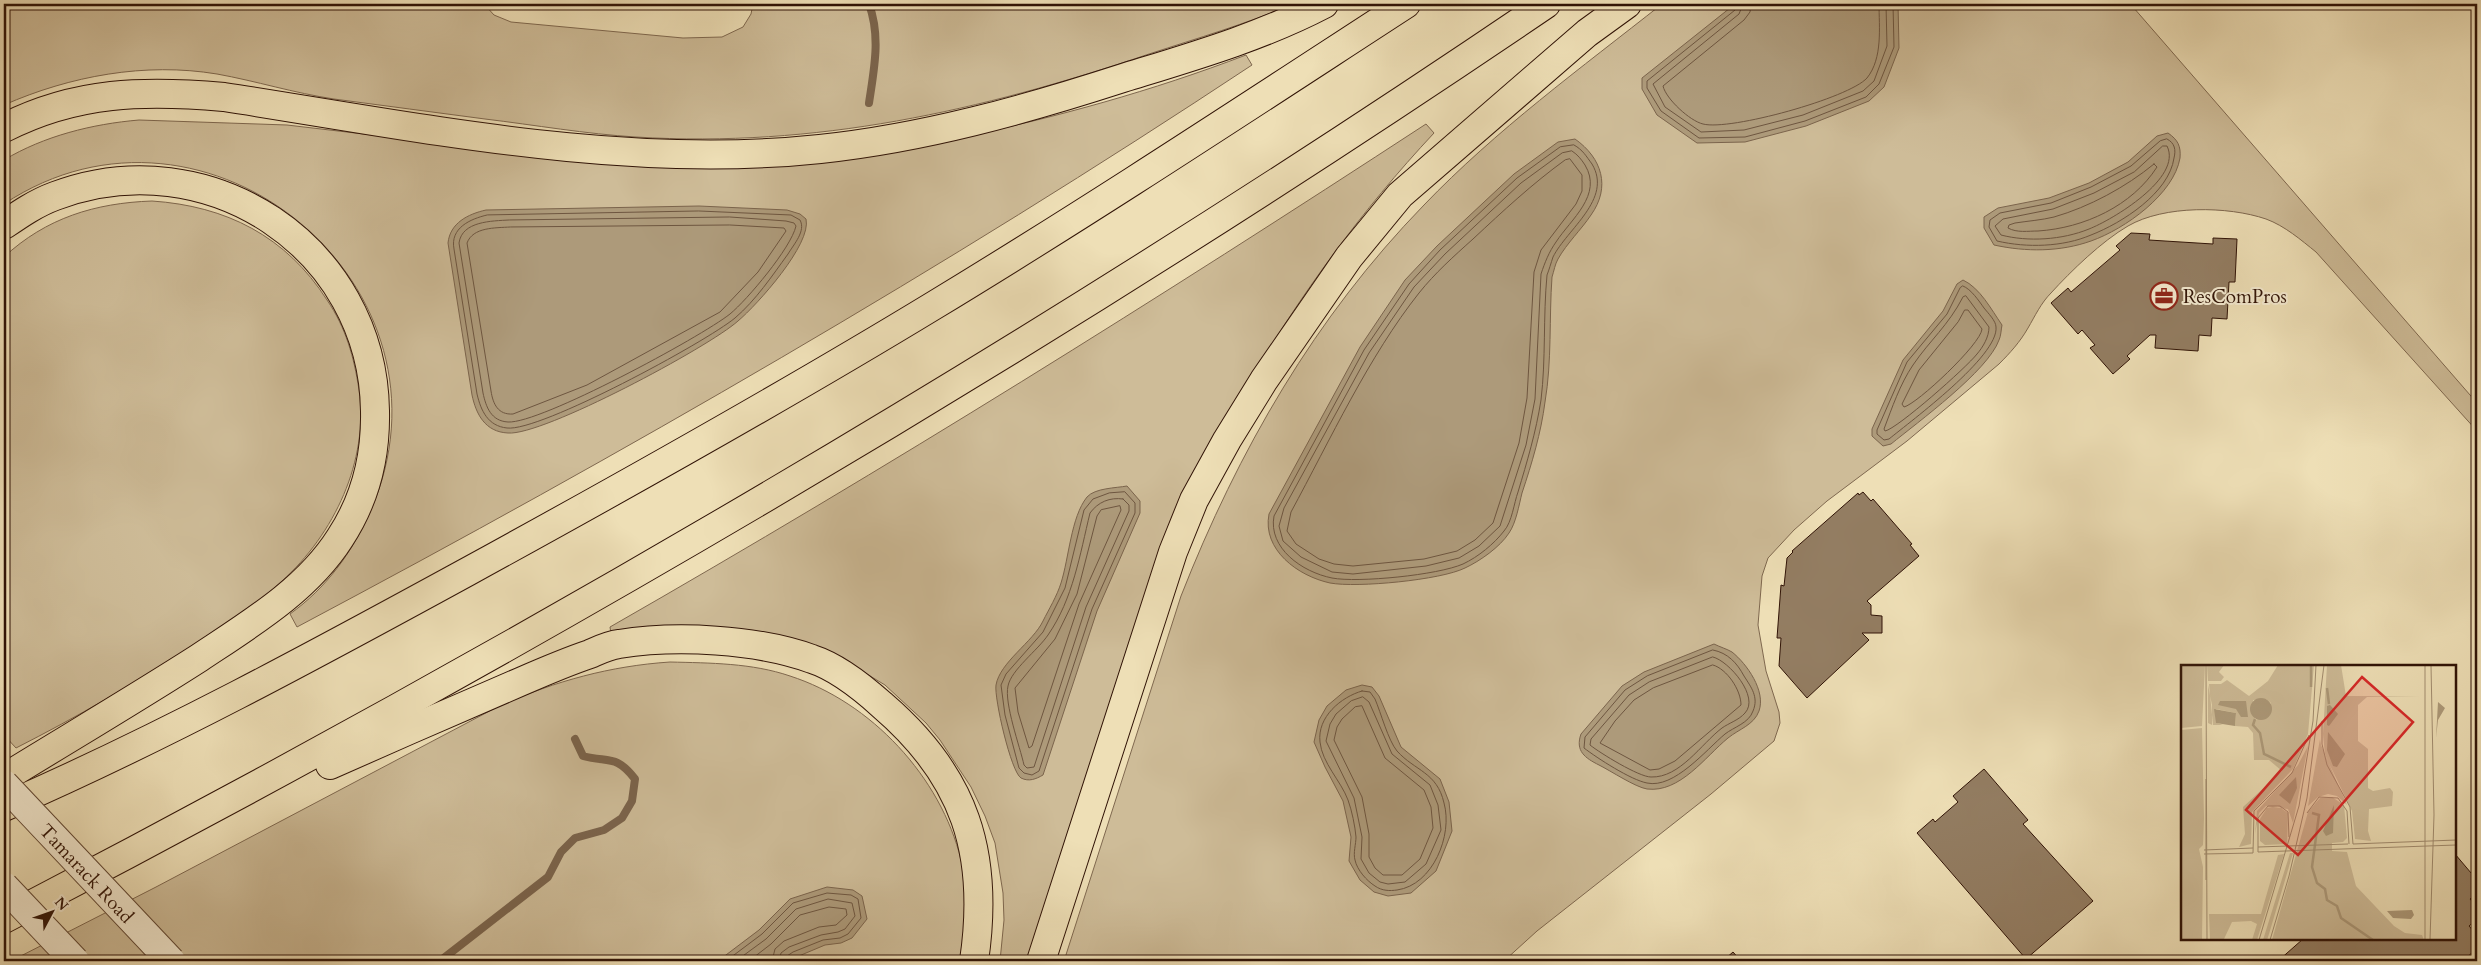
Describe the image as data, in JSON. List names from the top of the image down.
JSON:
{
  "streets": {
    "street": ["Tamarack Road"]
  },
  "places": {
    "office": ["ResComPros"]
  },
  "north": "top right"
}
